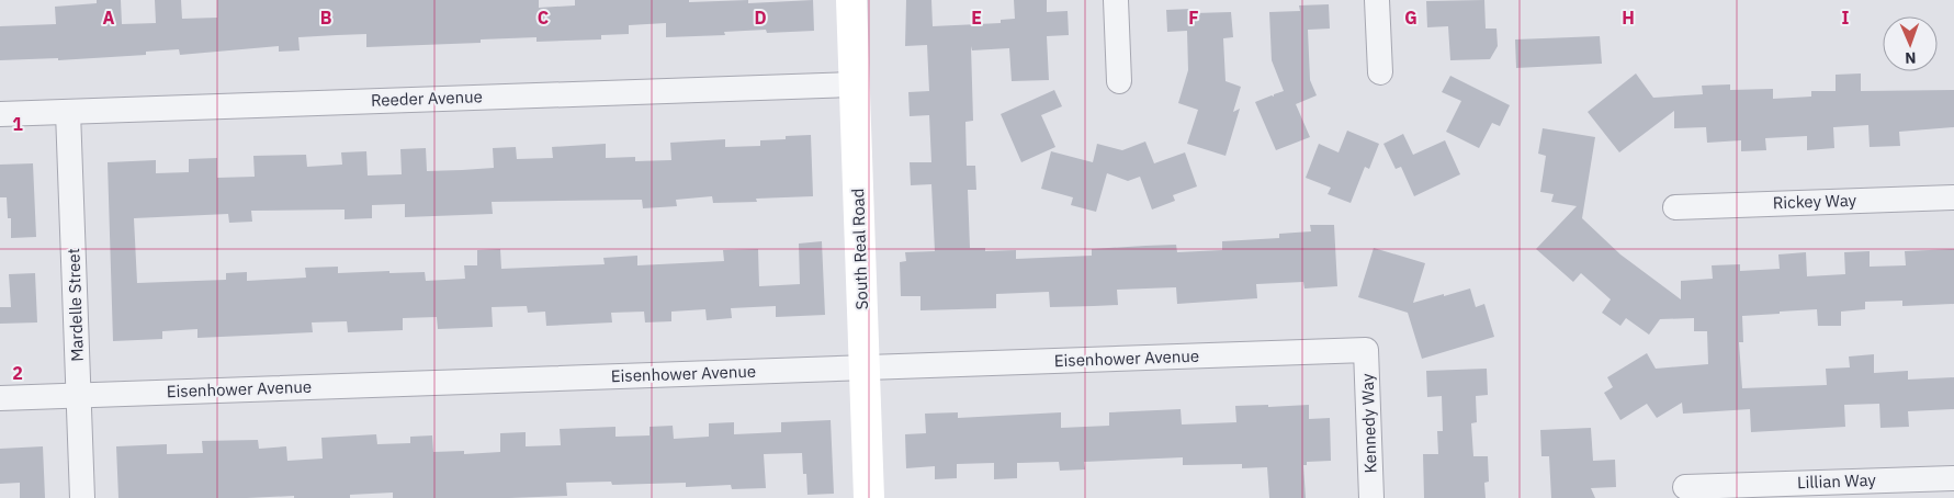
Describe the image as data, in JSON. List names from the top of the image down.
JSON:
{
  "streets": {
    "street": [
      "Reeder Avenue",
      "Rickey Way",
      "South Real Road",
      "Mardelle Street",
      "Eisenhower Avenue",
      "Kennedy Way",
      "Lillian Way"
    ]
  },
  "crossings": [
    ["Reeder Avenue", "South Real Road"],
    ["Reeder Avenue", "Mardelle Street"],
    ["South Real Road", "Eisenhower Avenue"],
    ["Mardelle Street", "Eisenhower Avenue"],
    ["Eisenhower Avenue", "Kennedy Way"]
  ],
  "north": "bottom",
  "grid": {
    "columns": [
      "A",
      "B",
      "C",
      "D",
      "E",
      "F",
      "G",
      "H",
      "I"
    ],
    "rows": ["1", "2"]
  }
}
